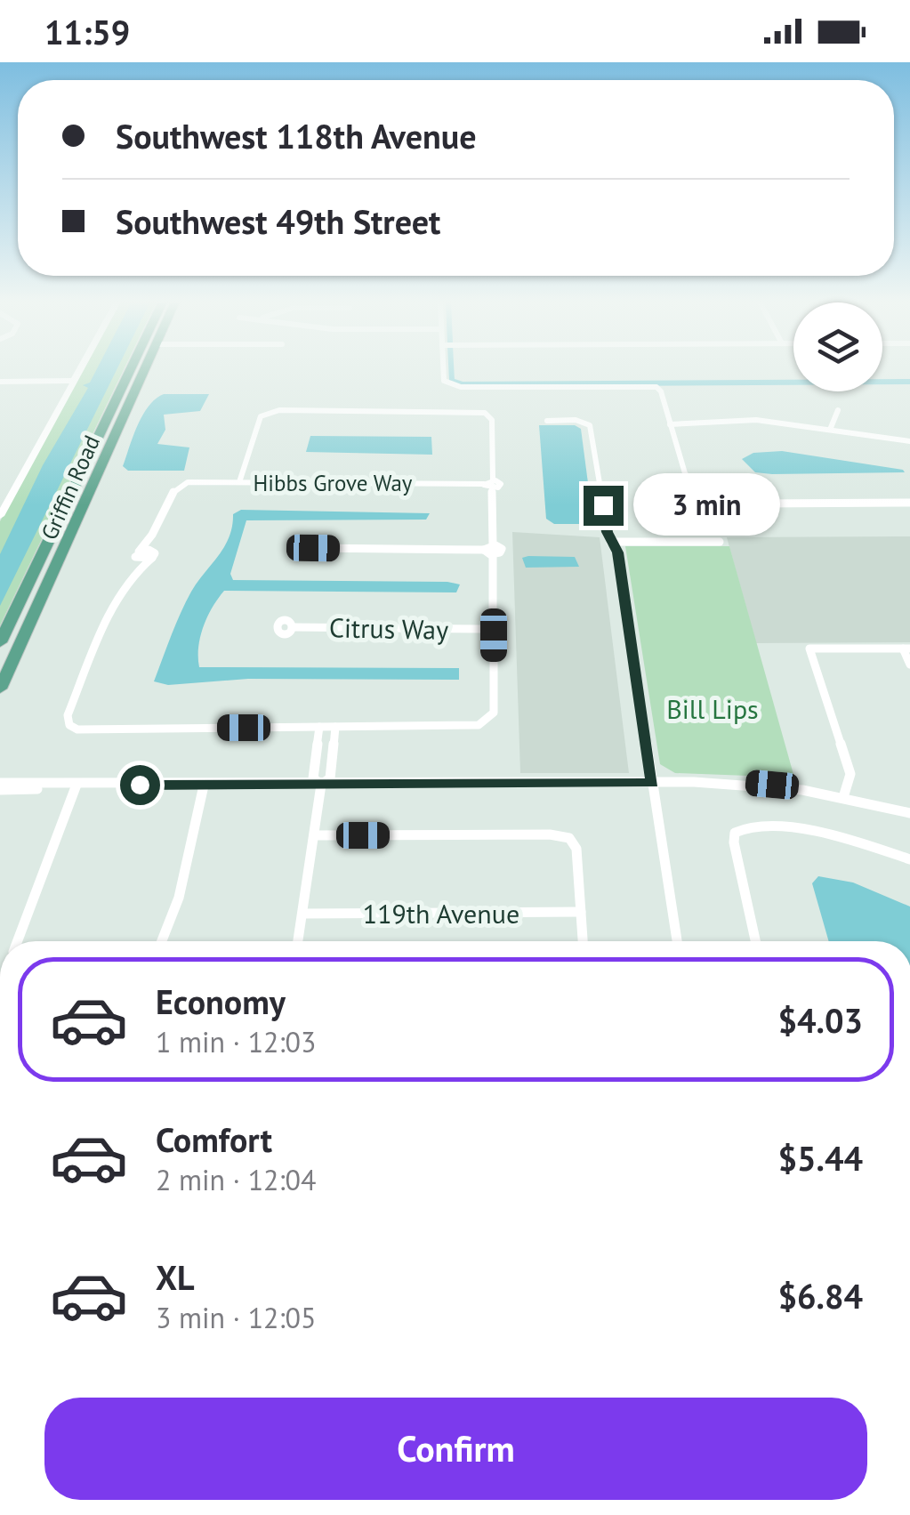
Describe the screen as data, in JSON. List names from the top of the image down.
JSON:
{
  "streets": {
    "main road": ["Griffin Road"],
    "street": ["Hibbs Grove Way", "Citrus Way", "119th Avenue"]
  },
  "parks": ["Bill Lips"],
  "page": {
    "status": "11:59",
    "banner": ["Southwest 118th Avenue", "Southwest 49th Street"],
    "bubble": "3 min",
    "list": [
      {
        "name": "Economy",
        "note": "1 min · 12:03",
        "value": "$4.03"
      },
      {
        "name": "Comfort",
        "note": "2 min · 12:04",
        "value": "$5.44"
      },
      {
        "name": "XL",
        "note": "3 min · 12:05",
        "value": "$6.84"
      }
    ],
    "buttons": "Confirm"
  }
}
